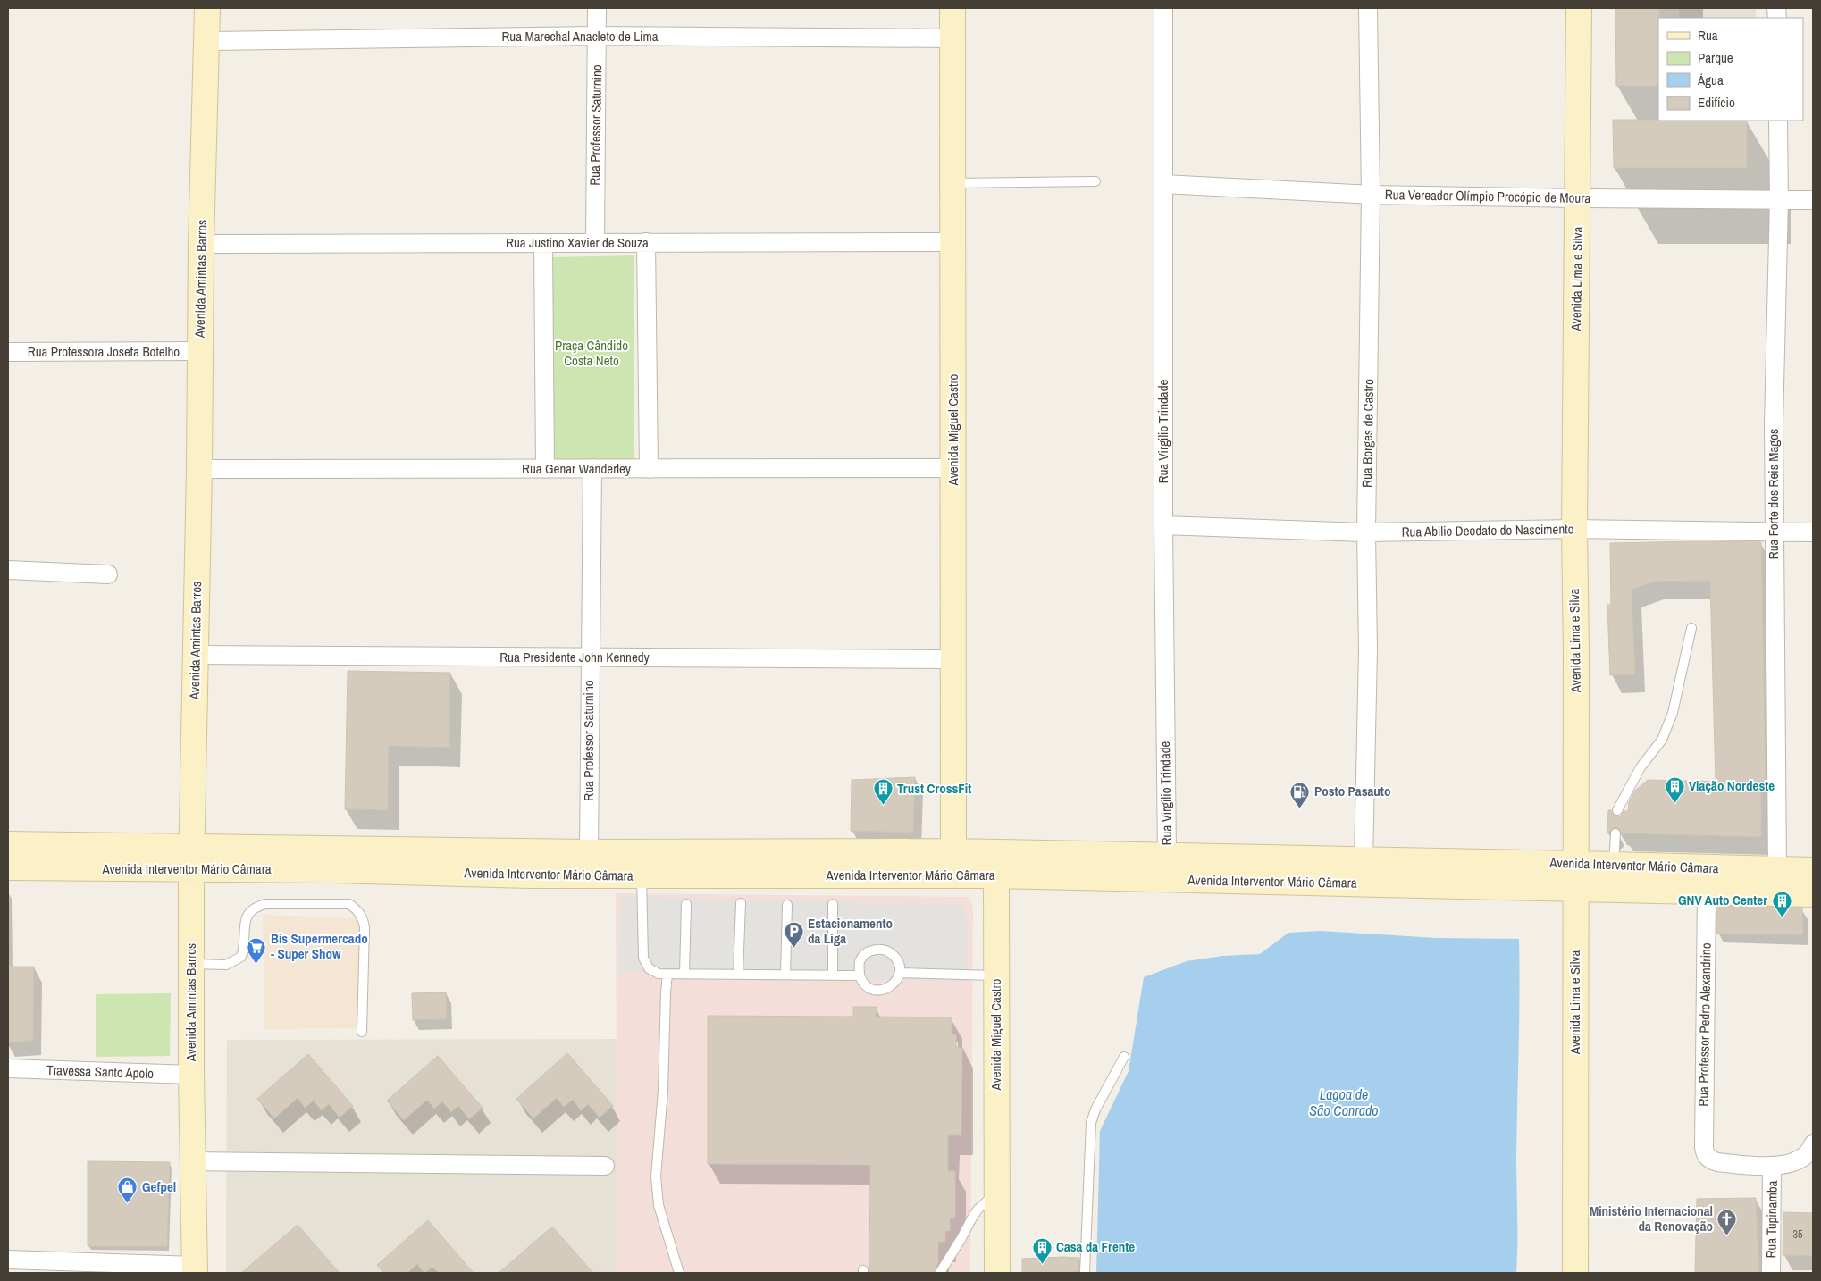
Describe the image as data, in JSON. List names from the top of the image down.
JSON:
{
  "streets": {
    "main road": [
      "Avenida Amintas Barros",
      "Avenida Lima e Silva",
      "Avenida Miguel Castro",
      "Avenida Interventor Mário Câmara"
    ],
    "street": [
      "Rua Marechal Anacleto de Lima",
      "Rua Professor Saturnino",
      "Rua Vereador Olímpio Procópio de Moura",
      "Rua Justino Xavier de Souza",
      "Rua Professora Josefa Botelho",
      "Rua Virgilio Trindade",
      "Rua Borges de Castro",
      "Rua Genar Wanderley",
      "Rua Forte dos Reis Magos",
      "Rua Abilio Deodato do Nascimento",
      "Rua Presidente John Kennedy",
      "Rua Professor Pedro Alexandrino",
      "Travessa Santo Apolo",
      "Rua Tupinamba"
    ]
  },
  "crossings": [
    ["Rua Marechal Anacleto de Lima", "Rua Professor Saturnino"],
    ["Rua Marechal Anacleto de Lima", "Avenida Amintas Barros"],
    ["Rua Marechal Anacleto de Lima", "Avenida Miguel Castro"],
    ["Rua Professor Saturnino", "Rua Justino Xavier de Souza"],
    ["Rua Professor Saturnino", "Rua Genar Wanderley"],
    ["Rua Professor Saturnino", "Rua Presidente John Kennedy"],
    ["Rua Professor Saturnino", "Avenida Interventor Mário Câmara"],
    ["Rua Vereador Olímpio Procópio de Moura", "Avenida Lima e Silva"],
    ["Rua Vereador Olímpio Procópio de Moura", "Rua Virgilio Trindade"],
    ["Rua Vereador Olímpio Procópio de Moura", "Rua Borges de Castro"],
    ["Rua Vereador Olímpio Procópio de Moura", "Rua Forte dos Reis Magos"],
    ["Rua Justino Xavier de Souza", "Avenida Amintas Barros"],
    ["Rua Justino Xavier de Souza", "Avenida Miguel Castro"],
    ["Avenida Amintas Barros", "Rua Professora Josefa Botelho"],
    ["Avenida Amintas Barros", "Rua Genar Wanderley"],
    ["Avenida Amintas Barros", "Rua Presidente John Kennedy"],
    ["Avenida Amintas Barros", "Avenida Interventor Mário Câmara"],
    ["Avenida Amintas Barros", "Travessa Santo Apolo"],
    ["Avenida Lima e Silva", "Rua Abilio Deodato do Nascimento"],
    ["Avenida Lima e Silva", "Avenida Interventor Mário Câmara"],
    ["Avenida Miguel Castro", "Rua Genar Wanderley"],
    ["Avenida Miguel Castro", "Rua Presidente John Kennedy"],
    ["Avenida Miguel Castro", "Avenida Interventor Mário Câmara"],
    ["Rua Virgilio Trindade", "Rua Abilio Deodato do Nascimento"],
    ["Rua Virgilio Trindade", "Avenida Interventor Mário Câmara"],
    ["Rua Borges de Castro", "Rua Abilio Deodato do Nascimento"],
    ["Rua Borges de Castro", "Avenida Interventor Mário Câmara"],
    ["Rua Forte dos Reis Magos", "Rua Abilio Deodato do Nascimento"],
    ["Rua Forte dos Reis Magos", "Avenida Interventor Mário Câmara"],
    ["Avenida Interventor Mário Câmara", "Rua Professor Pedro Alexandrino"],
    ["Rua Professor Pedro Alexandrino", "Rua Tupinamba"]
  ],
  "water": ["Lagoa de São Conrado"],
  "parks": ["Praça Cândido Costa Neto"],
  "places": {
    "building": [
      "Viação Nordeste",
      "Trust CrossFit",
      "GNV Auto Center",
      "Casa da Frente"
    ],
    "fuel station": ["Posto Pasauto"],
    "parking": ["Estacionamento da Liga"],
    "supermarket": ["Bis Supermercado - Super Show"],
    "shop": ["Gefpel"],
    "church": ["Ministério Internacional da Renovação"]
  },
  "house_numbers": ["35"],
  "legend": [
    "Rua",
    "Parque",
    "Água",
    "Edifício"
  ]
}
